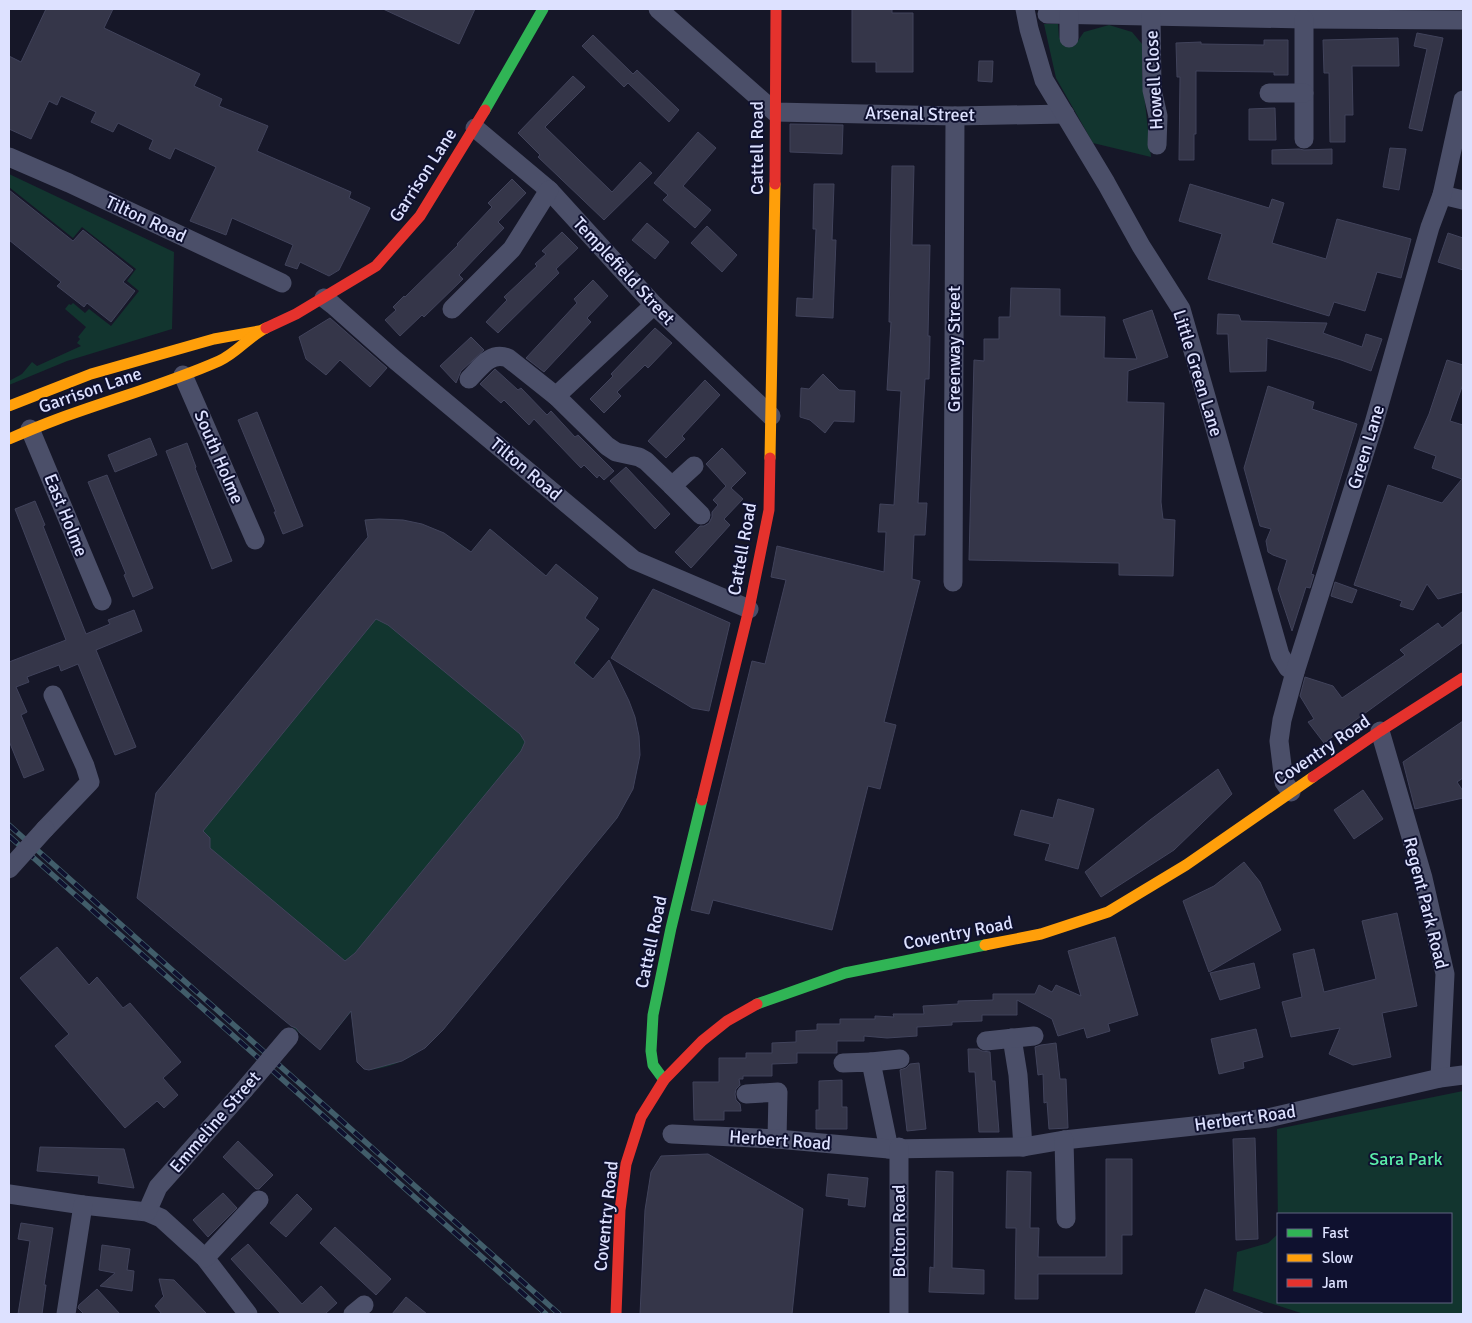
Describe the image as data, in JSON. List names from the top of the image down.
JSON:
{
  "streets": {
    "street": [
      "Howell Close",
      "Arsenal Street",
      "Cattell Road",
      "Garrison Lane",
      "Tilton Road",
      "Templefield Street",
      "Greenway Street",
      "Little Green Lane",
      "Green Lane",
      "South Holme",
      "East Holme",
      "Coventry Road",
      "Regent Park Road",
      "Herbert Road",
      "Emmeline Street",
      "Bolton Road"
    ]
  },
  "crossings": [
    ["Arsenal Street", "Cattell Road"],
    ["Arsenal Street", "Greenway Street"],
    ["Arsenal Street", "Little Green Lane"],
    ["Cattell Road", "Tilton Road"],
    ["Cattell Road", "Templefield Street"],
    ["Cattell Road", "Coventry Road"],
    ["Garrison Lane", "Tilton Road"],
    ["Garrison Lane", "Templefield Street"],
    ["Garrison Lane", "South Holme"],
    ["Garrison Lane", "East Holme"],
    ["Little Green Lane", "Green Lane"],
    ["Green Lane", "Coventry Road"],
    ["Coventry Road", "Regent Park Road"],
    ["Regent Park Road", "Herbert Road"],
    ["Herbert Road", "Bolton Road"]
  ],
  "parks": ["Sara Park"],
  "legend": ["Fast", "Slow", "Jam"]
}
